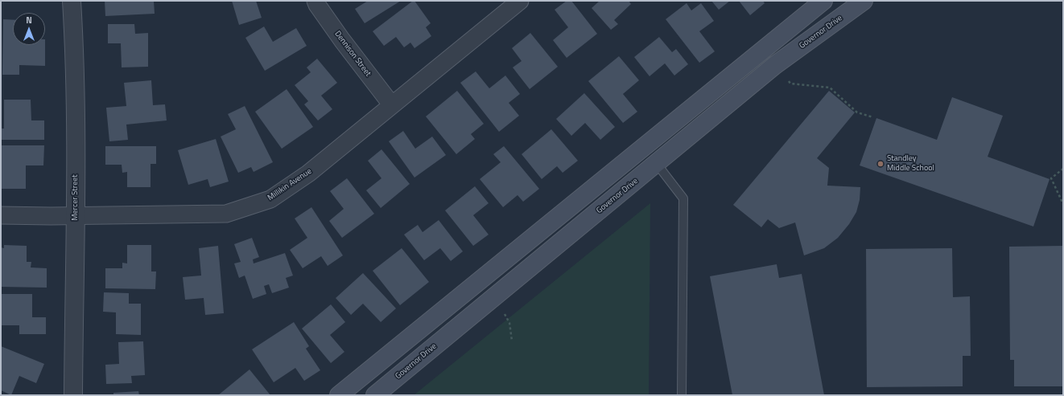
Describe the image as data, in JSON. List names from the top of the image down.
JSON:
{
  "streets": {
    "main road": ["Governor Drive"],
    "street": ["Dennison Street", "Millikin Avenue", "Mercer Street"]
  },
  "crossings": [
    ["Dennison Street", "Millikin Avenue"],
    ["Millikin Avenue", "Mercer Street"]
  ],
  "places": ["Standley Middle School"],
  "north": "top"
}
